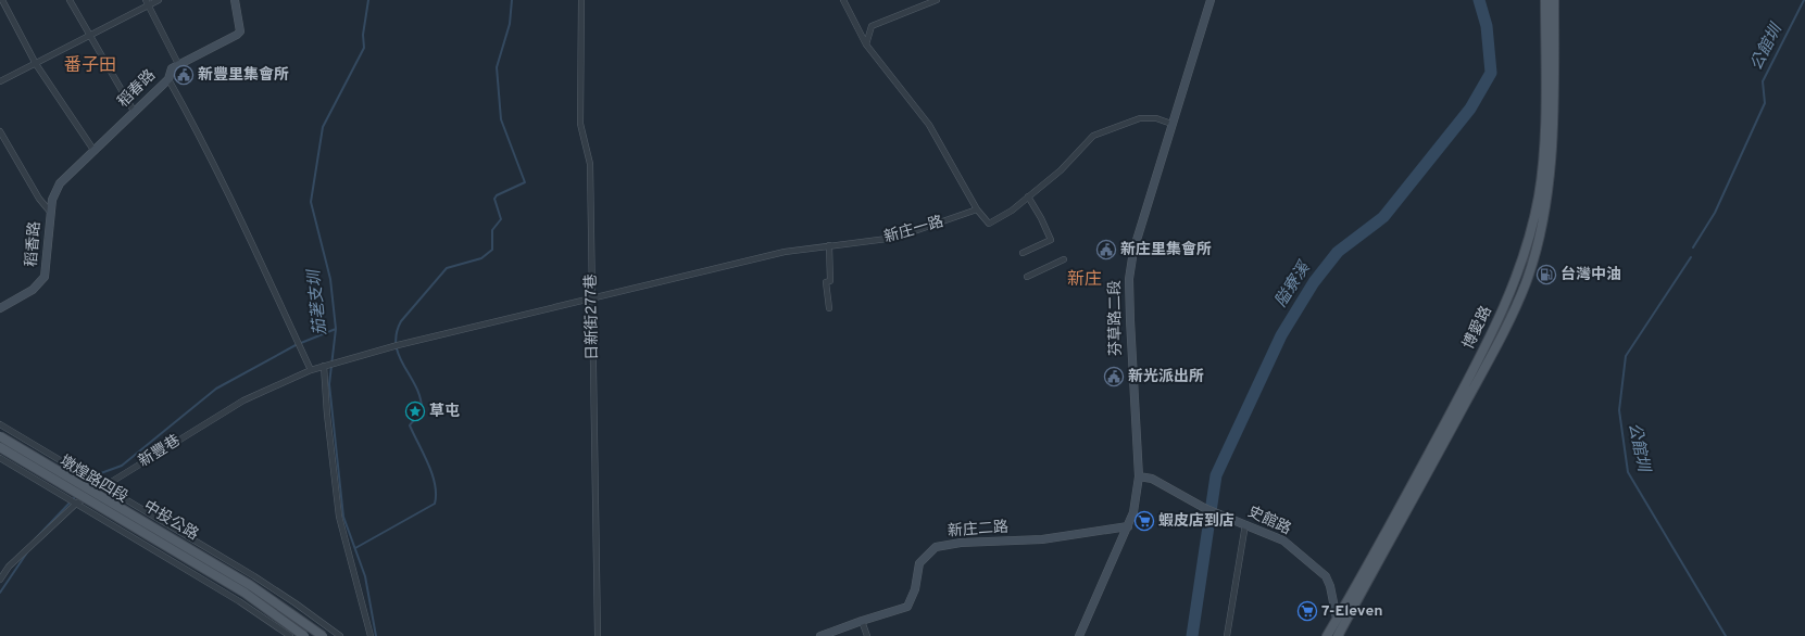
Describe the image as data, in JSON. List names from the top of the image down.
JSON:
{
  "streets": {
    "main road": ["博愛路", "中投公路"],
    "street": [
      "稻春路",
      "新庄一路",
      "稻香路",
      "日新街277巷",
      "芬草路二段",
      "新豐巷",
      "墩煌路四段",
      "史館路",
      "新庄二路"
    ]
  },
  "crossings": [
    ["稻春路", "稻香路"],
    ["新庄一路", "日新街277巷"],
    ["新庄一路", "新豐巷"],
    ["芬草路二段", "史館路"],
    ["芬草路二段", "新庄二路"],
    ["博愛路", "史館路"],
    ["新豐巷", "墩煌路四段"]
  ],
  "districts": ["番子田", "新庄"],
  "water": ["公館圳", "隘寮溪", "茄荖支圳"],
  "places": {
    "public building": ["新豐里集會所", "新庄里集會所", "新光派出所"],
    "fuel station": ["台灣中油"],
    "place": ["草屯"],
    "supermarket": ["蝦皮店到店", "7-Eleven"]
  }
}
